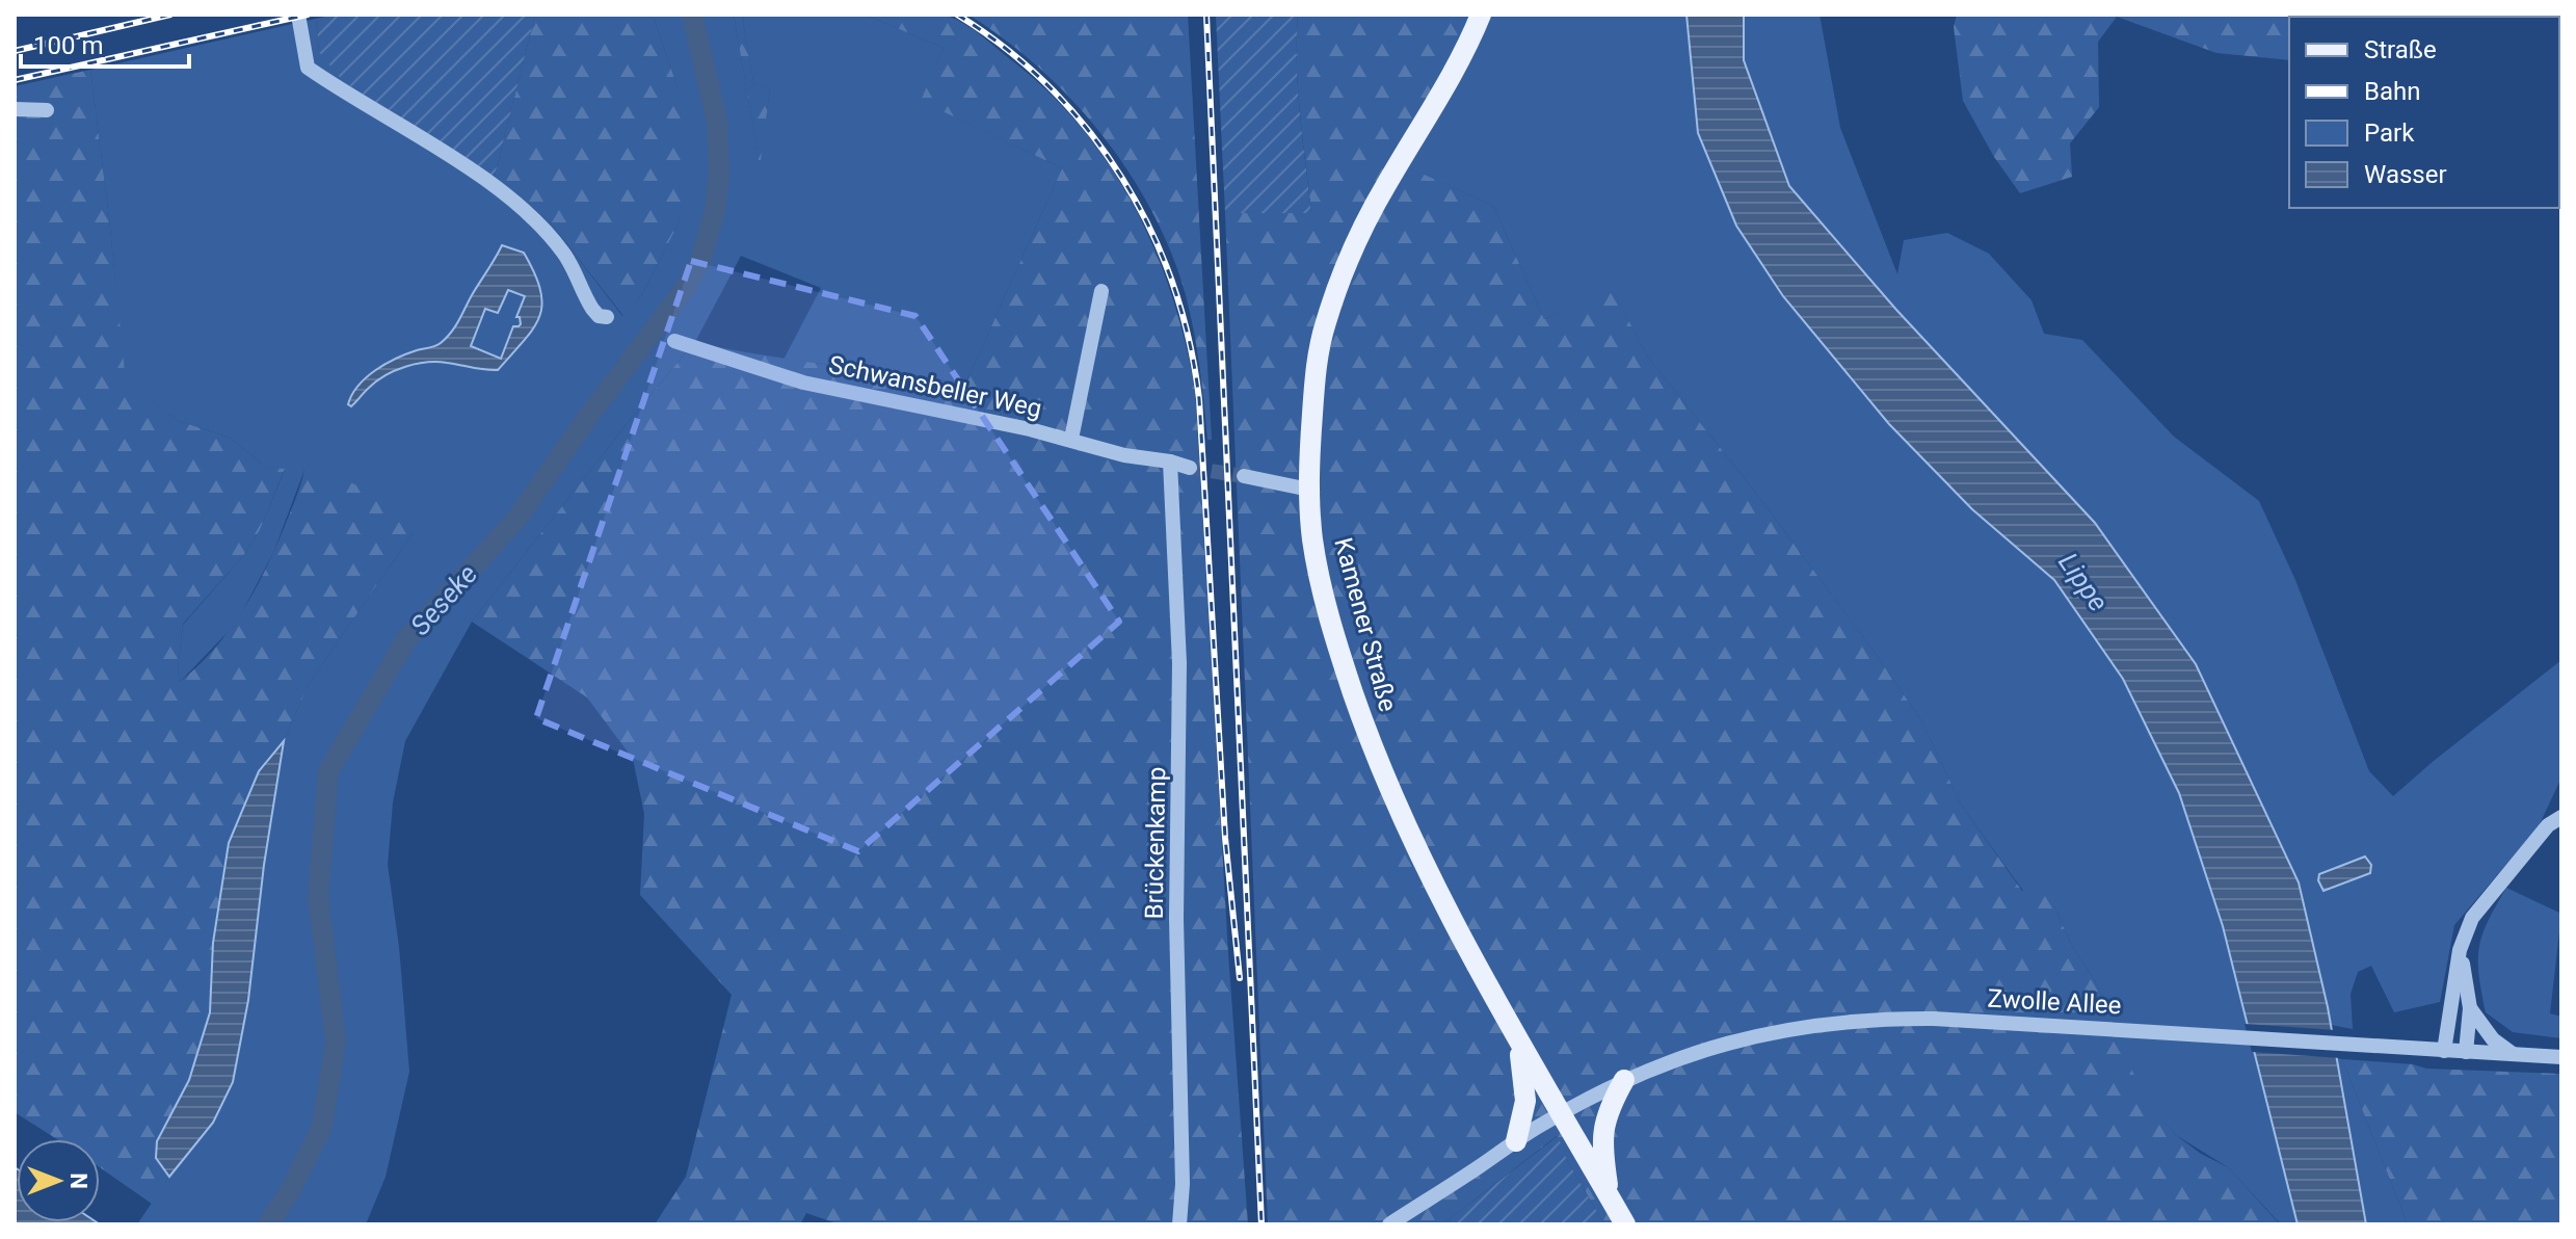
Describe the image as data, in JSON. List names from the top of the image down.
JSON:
{
  "streets": {
    "main road": ["Kamener Straße"],
    "street": ["Schwansbeller Weg", "Brückenkamp", "Zwolle Allee"]
  },
  "crossings": [
    ["Schwansbeller Weg", "Brückenkamp"],
    ["Kamener Straße", "Zwolle Allee"]
  ],
  "water": ["Lippe", "Seseke"],
  "legend": [
    "Straße",
    "Bahn",
    "Park",
    "Wasser"
  ],
  "scale_bar": "100 m",
  "north": "right"
}
